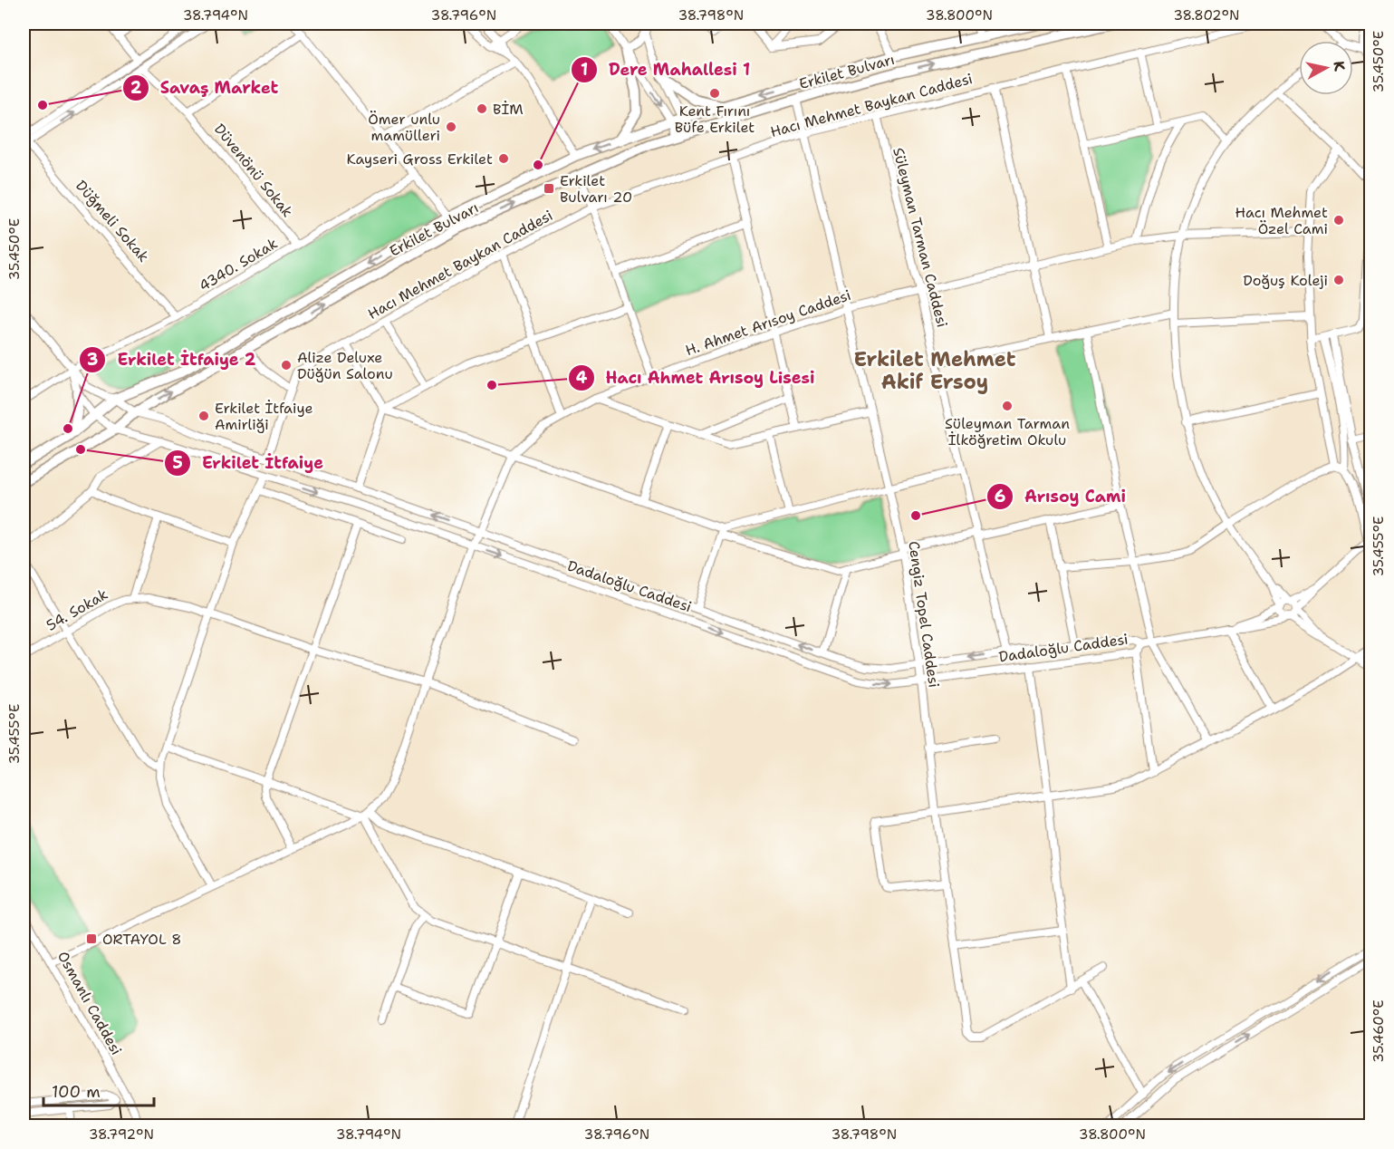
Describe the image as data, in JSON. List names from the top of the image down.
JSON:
{
  "streets": {
    "main road": ["Erkilet Bulvarı"],
    "street": [
      "Hacı Mehmet Baykan Caddesi",
      "Düvenönü Sokak",
      "Düğmeli Sokak",
      "Süleyman Tarman Caddesi",
      "4340. Sokak",
      "H. Ahmet Arısoy Caddesi",
      "Dadaloğlu Caddesi",
      "54. Sokak",
      "Cengiz Topel Caddesi",
      "Osmanlı Caddesi"
    ]
  },
  "crossings": [
    ["Erkilet Bulvarı", "Dadaloğlu Caddesi"],
    ["Erkilet Bulvarı", "Cengiz Topel Caddesi"],
    ["Hacı Mehmet Baykan Caddesi", "Süleyman Tarman Caddesi"],
    ["Hacı Mehmet Baykan Caddesi", "Dadaloğlu Caddesi"],
    ["Hacı Mehmet Baykan Caddesi", "Cengiz Topel Caddesi"],
    ["Düvenönü Sokak", "4340. Sokak"],
    ["Düğmeli Sokak", "4340. Sokak"],
    ["Süleyman Tarman Caddesi", "H. Ahmet Arısoy Caddesi"],
    ["Süleyman Tarman Caddesi", "Dadaloğlu Caddesi"],
    ["4340. Sokak", "Dadaloğlu Caddesi"],
    ["H. Ahmet Arısoy Caddesi", "Dadaloğlu Caddesi"],
    ["H. Ahmet Arısoy Caddesi", "54. Sokak"],
    ["H. Ahmet Arısoy Caddesi", "Cengiz Topel Caddesi"],
    ["Dadaloğlu Caddesi", "Cengiz Topel Caddesi"]
  ],
  "districts": ["Erkilet Mehmet Akif Ersoy"],
  "places": {
    "other": [
      "Kent Fırını Büfe Erkilet",
      "Savaş Market",
      "BİM",
      "Ömer unlu mamülleri",
      "Kayseri Gross Erkilet",
      "Dere Mahallesi 1",
      "Hacı Mehmet Özel Cami",
      "Doğuş Koleji",
      "Alize Deluxe Düğün Salonu",
      "Hacı Ahmet Arısoy Lisesi",
      "Süleyman Tarman İlköğretim Okulu",
      "Erkilet İtfaiye Amirliği",
      "Erkilet İtfaiye 2",
      "Erkilet İtfaiye",
      "Arısoy Cami"
    ],
    "transit": ["Erkilet Bulvarı 20", "ORTAYOL 8"]
  },
  "scale_bar": "100 m",
  "north": "right",
  "coordinates": [
    "38.794°N",
    "38.796°N",
    "38.798°N",
    "38.800°N",
    "38.802°N",
    "35.450°E",
    "35.455°E",
    "35.460°E",
    "38.792°N"
  ]
}
